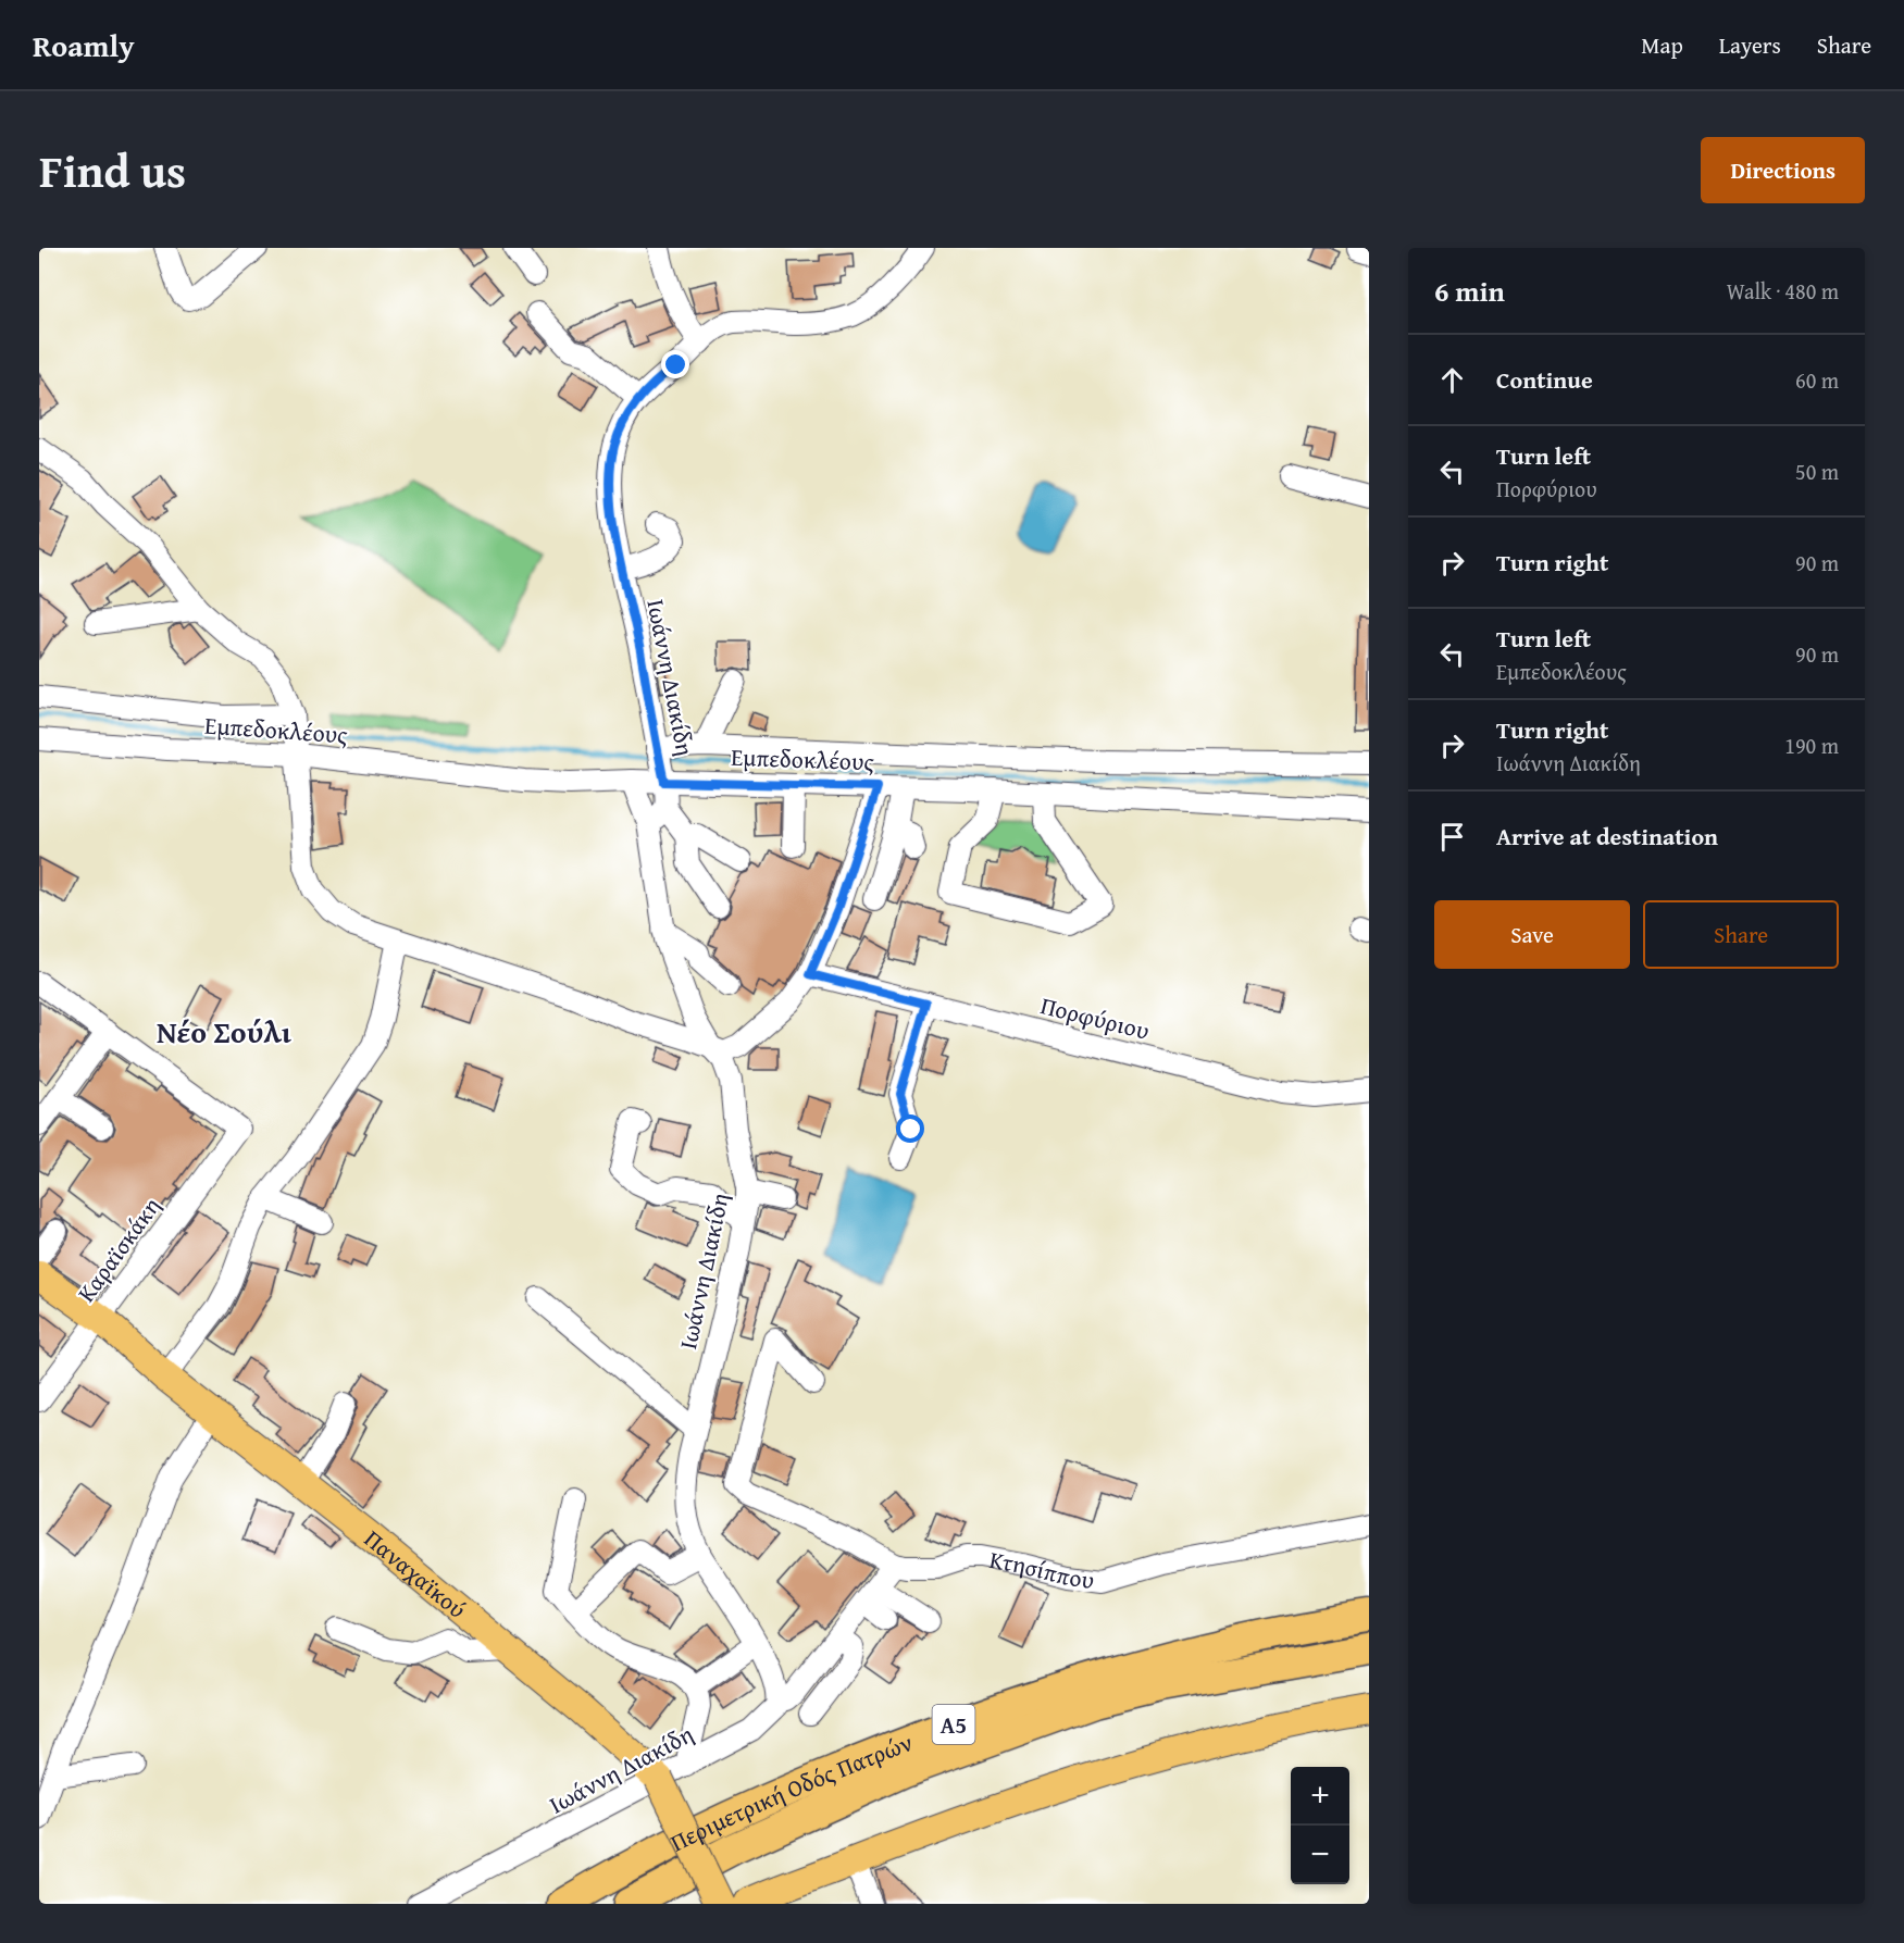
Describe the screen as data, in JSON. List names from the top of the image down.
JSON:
{
  "streets": {
    "highway": ["Α5", "Περιμετρική Οδός Πατρών"],
    "main road": ["Παναχαϊκού"],
    "street": [
      "Ιωάννη Διακίδη",
      "Εμπεδοκλέους",
      "Πορφύριου",
      "Καραϊσκάκη",
      "Κτησίππου"
    ]
  },
  "crossings": [
    ["Ιωάννη Διακίδη", "Εμπεδοκλέους"],
    ["Ιωάννη Διακίδη", "Παναχαϊκού"],
    ["Καραϊσκάκη", "Παναχαϊκού"]
  ],
  "districts": ["Νέο Σούλι"],
  "page": {
    "header": "Roamly",
    "nav": ["Map", "Layers", "Share"],
    "title": "Find us",
    "buttons": [
      "Directions",
      ["Save", "Share"]
    ],
    "heading": ["6 min", "Walk · 480 m"],
    "list": [
      ["Continue", "60 m"],
      ["Turn left", "Πορφύριου", "50 m"],
      ["Turn right", "90 m"],
      ["Turn left", "Εμπεδοκλέους", "90 m"],
      ["Turn right", "Ιωάννη Διακίδη", "190 m"],
      "Arrive at destination"
    ],
    "map_buttons": ["+", "−"]
  }
}
